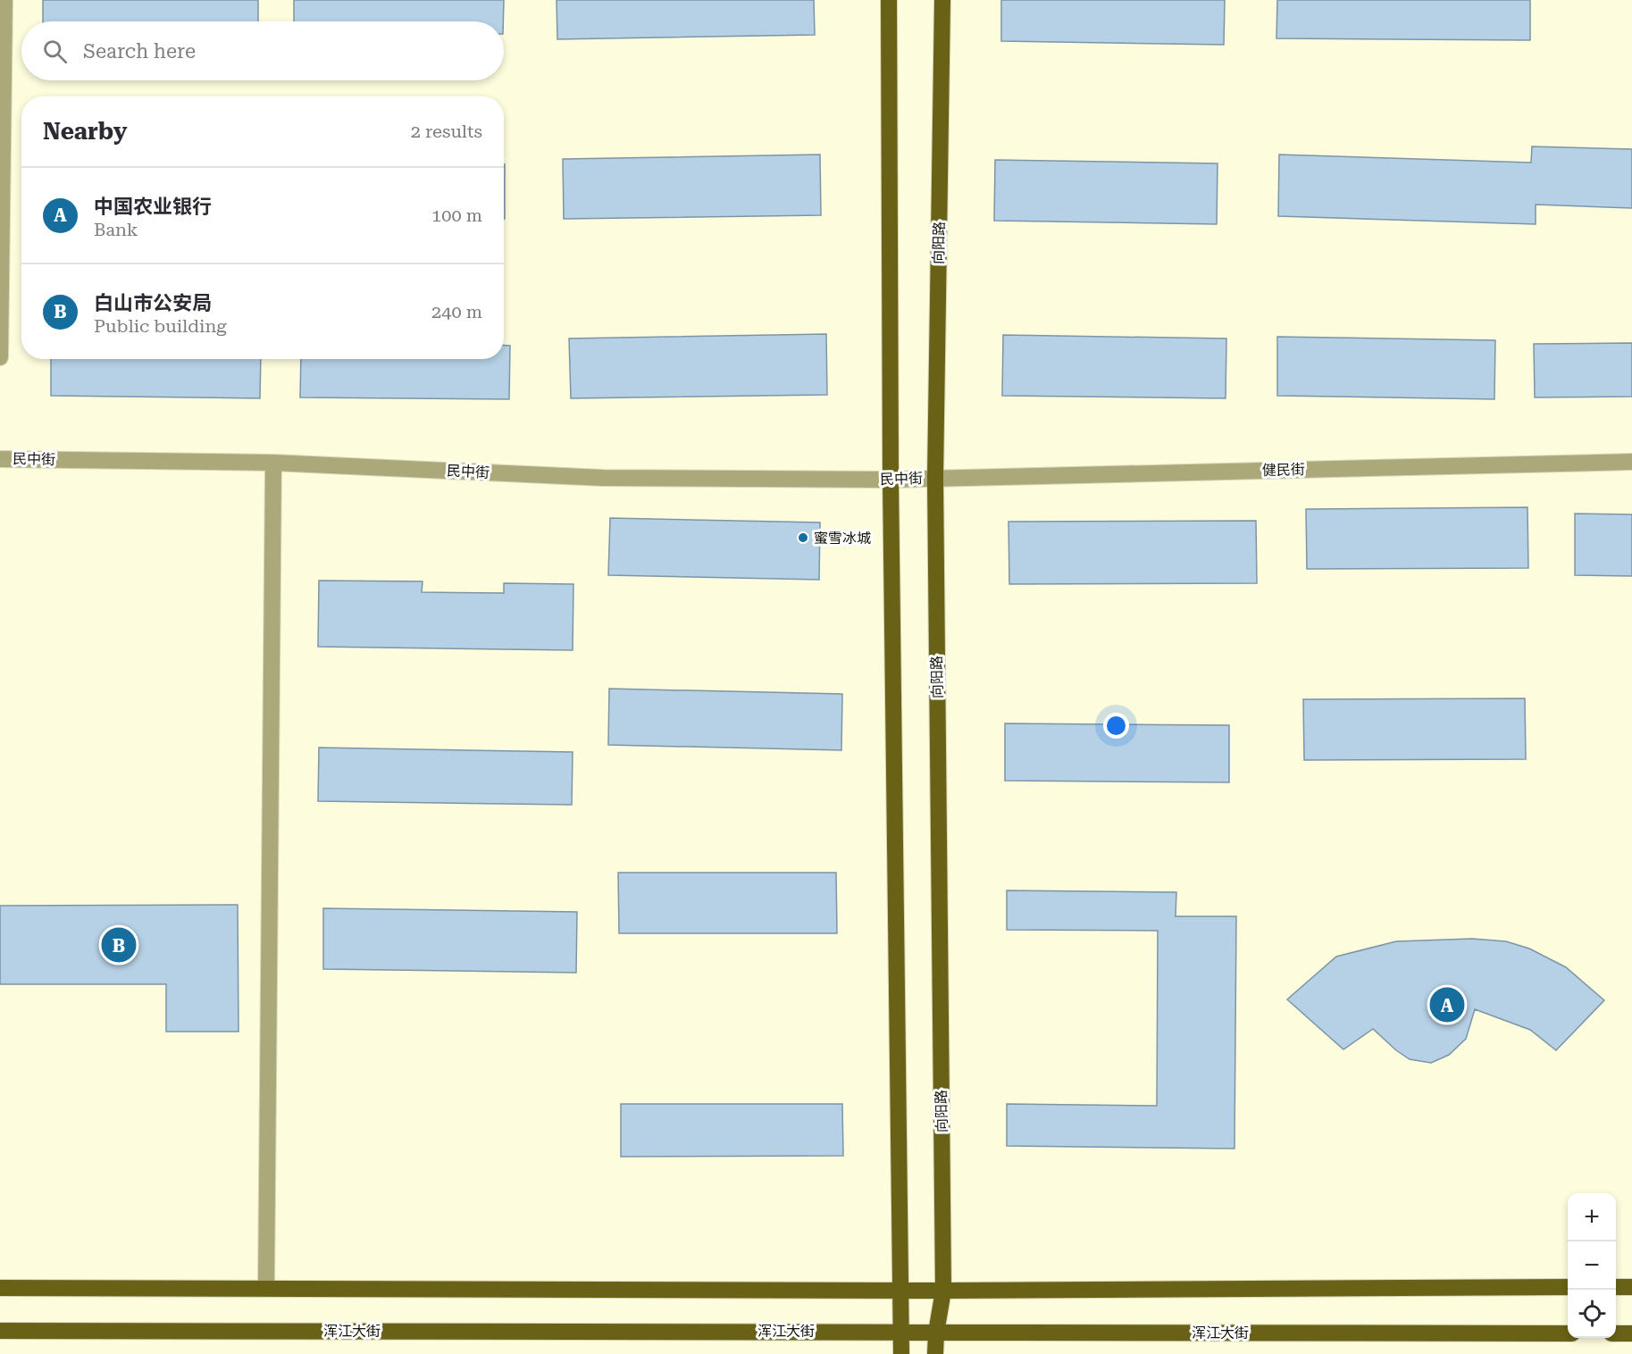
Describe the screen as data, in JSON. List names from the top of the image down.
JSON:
{
  "streets": {
    "main road": ["向阳路", "浑江大街"],
    "street": ["民中街", "健民街"]
  },
  "crossings": [
    ["向阳路", "民中街"],
    ["向阳路", "健民街"],
    ["向阳路", "浑江大街"],
    ["民中街", "健民街"]
  ],
  "places": ["蜜雪冰城"],
  "page": {
    "search": "Search here",
    "heading": ["Nearby", "2 results"],
    "list": [
      {
        "mark": "A",
        "name": "中国农业银行",
        "note": "Bank",
        "value": "100 m"
      },
      {
        "mark": "B",
        "name": "白山市公安局",
        "note": "Public building",
        "value": "240 m"
      }
    ],
    "pins": ["B", "A"],
    "map_buttons": ["+", "−"]
  }
}
